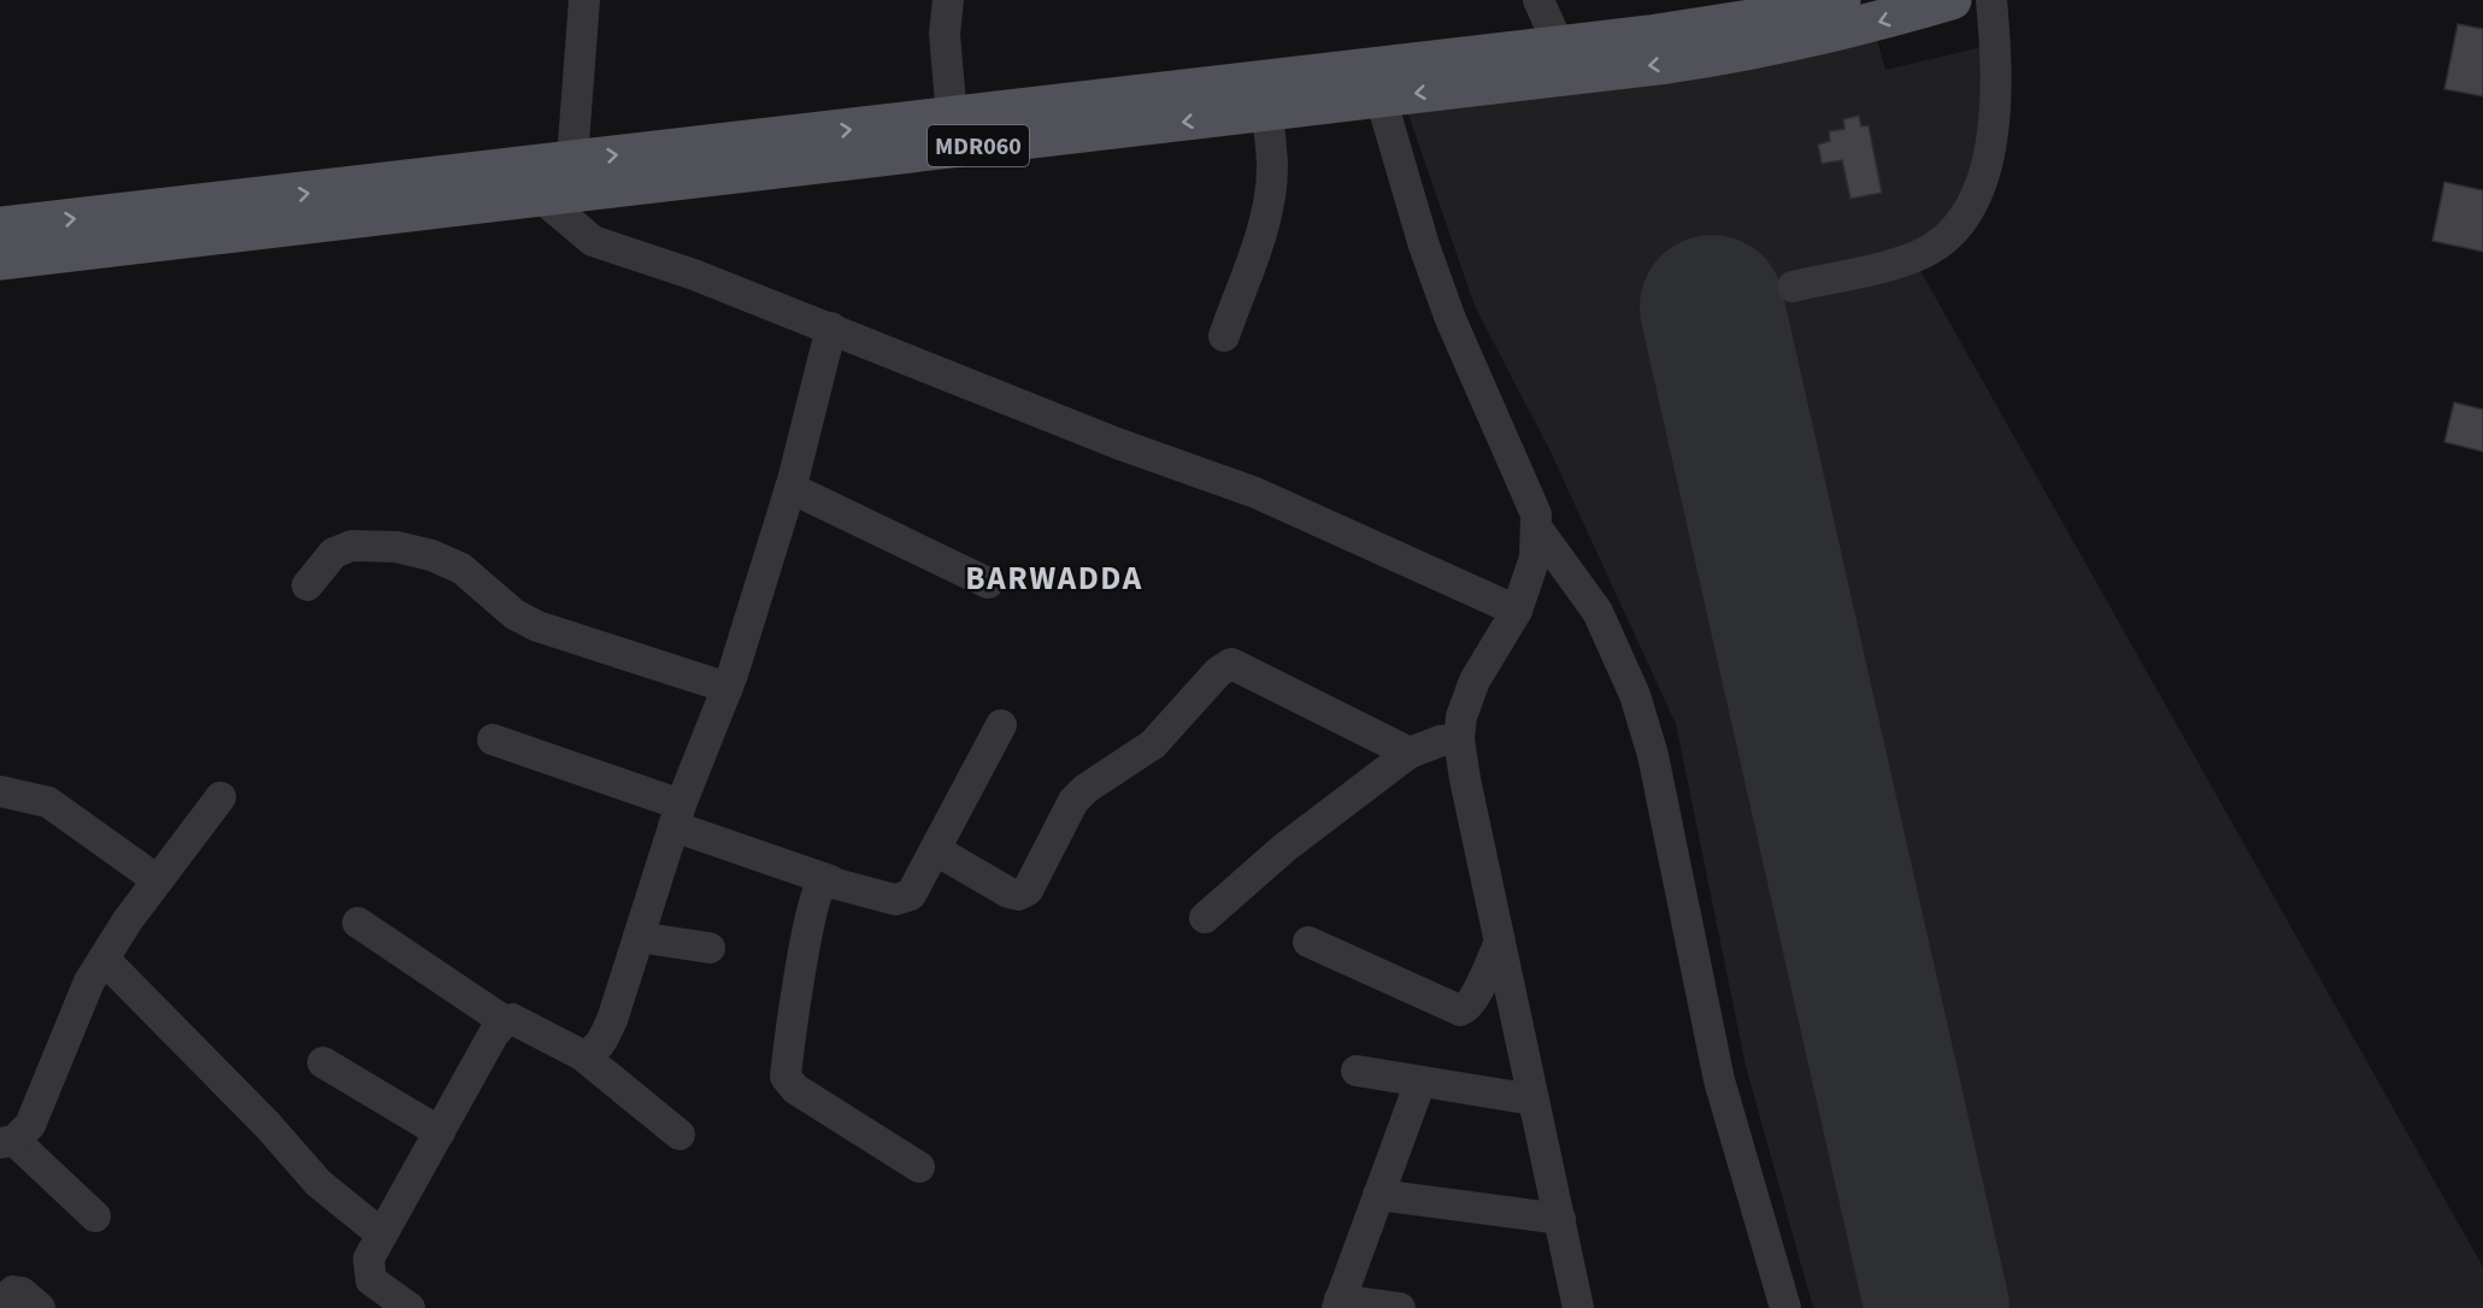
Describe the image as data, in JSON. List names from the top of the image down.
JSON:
{
  "streets": {
    "main road": ["MDR060"]
  },
  "districts": ["BARWADDA"]
}
